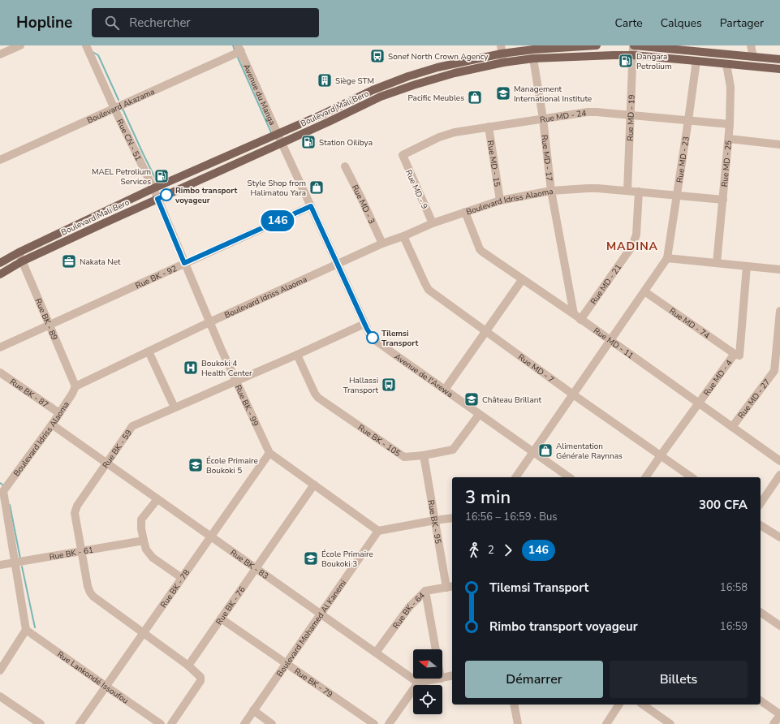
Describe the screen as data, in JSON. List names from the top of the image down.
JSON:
{
  "streets": {
    "main road": ["Boulevard Mali Bero"],
    "street": [
      "Avenue du Manga",
      "Boulevard Akazama",
      "Rue MD - 24",
      "Rue MD - 19",
      "Rue CN - 51",
      "Rue MD - 17",
      "Rue MD - 23",
      "Rue MD - 25",
      "Rue MD - 15",
      "Rue MD - 9",
      "Boulevard Idriss Alaoma",
      "Rue MD - 3",
      "Rue BK - 92",
      "Rue MD - 21",
      "Rue BK - 89",
      "Rue MD - 74",
      "Rue MD - 11",
      "Rue MD - 7",
      "Avenue de l'Arewa",
      "Rue MD - 4",
      "Rue BK - 87",
      "Rue MD - 27",
      "Rue BK - 99",
      "Rue BK - 105",
      "Rue BK - 59",
      "Rue BK - 95",
      "Rue BK - 61",
      "Rue BK - 83",
      "Rue BK - 78",
      "Rue BK - 76",
      "Rue BK - 64",
      "Boulevard Mohamed Al Kanemi",
      "Rue Lankondé Issoufou",
      "Rue BK - 79"
    ]
  },
  "crossings": [
    ["Avenue du Manga", "Boulevard Akazama"],
    ["Avenue du Manga", "Boulevard Mali Bero"],
    ["Avenue du Manga", "Avenue de l'Arewa"],
    ["Boulevard Akazama", "Rue CN - 51"],
    ["Boulevard Mali Bero", "Rue MD - 19"],
    ["Boulevard Mali Bero", "Rue CN - 51"],
    ["Boulevard Mali Bero", "Rue MD - 17"],
    ["Boulevard Mali Bero", "Rue MD - 23"],
    ["Boulevard Mali Bero", "Rue MD - 25"],
    ["Boulevard Mali Bero", "Rue BK - 89"],
    ["Boulevard Mali Bero", "Avenue de l'Arewa"],
    ["Boulevard Mali Bero", "Rue BK - 99"],
    ["Rue MD - 24", "Rue MD - 19"],
    ["Rue MD - 24", "Rue MD - 17"],
    ["Rue MD - 24", "Rue MD - 23"],
    ["Rue MD - 24", "Rue MD - 25"],
    ["Rue MD - 24", "Rue MD - 15"],
    ["Rue MD - 24", "Rue MD - 9"],
    ["Rue MD - 19", "Boulevard Idriss Alaoma"],
    ["Rue CN - 51", "Rue BK - 99"],
    ["Rue MD - 17", "Boulevard Idriss Alaoma"],
    ["Rue MD - 17", "Rue MD - 21"],
    ["Rue MD - 17", "Rue MD - 11"],
    ["Rue MD - 23", "Boulevard Idriss Alaoma"],
    ["Rue MD - 25", "Boulevard Idriss Alaoma"],
    ["Rue MD - 15", "Boulevard Idriss Alaoma"],
    ["Rue MD - 9", "Boulevard Idriss Alaoma"],
    ["Boulevard Idriss Alaoma", "Rue MD - 3"],
    ["Boulevard Idriss Alaoma", "Rue MD - 21"],
    ["Boulevard Idriss Alaoma", "Rue BK - 89"],
    ["Boulevard Idriss Alaoma", "Rue MD - 11"],
    ["Boulevard Idriss Alaoma", "Rue MD - 7"],
    ["Boulevard Idriss Alaoma", "Avenue de l'Arewa"],
    ["Boulevard Idriss Alaoma", "Rue BK - 87"],
    ["Boulevard Idriss Alaoma", "Rue BK - 99"],
    ["Boulevard Idriss Alaoma", "Rue BK - 61"],
    ["Boulevard Idriss Alaoma", "Rue BK - 83"],
    ["Boulevard Idriss Alaoma", "Rue Lankondé Issoufou"],
    ["Rue BK - 92", "Rue BK - 89"],
    ["Rue BK - 92", "Avenue de l'Arewa"],
    ["Rue BK - 92", "Rue BK - 99"],
    ["Rue MD - 21", "Rue MD - 11"],
    ["Rue MD - 74", "Rue MD - 4"],
    ["Rue MD - 11", "Rue MD - 4"],
    ["Rue MD - 11", "Rue MD - 27"],
    ["Rue MD - 7", "Rue MD - 4"],
    ["Avenue de l'Arewa", "Rue BK - 105"],
    ["Avenue de l'Arewa", "Rue BK - 59"],
    ["Rue BK - 99", "Rue BK - 59"],
    ["Rue BK - 99", "Rue BK - 78"],
    ["Rue BK - 99", "Rue BK - 76"],
    ["Rue BK - 99", "Boulevard Mohamed Al Kanemi"],
    ["Rue BK - 105", "Rue BK - 59"],
    ["Rue BK - 105", "Rue BK - 95"],
    ["Rue BK - 59", "Rue BK - 61"],
    ["Rue BK - 59", "Rue BK - 83"],
    ["Rue BK - 59", "Rue BK - 78"],
    ["Rue BK - 59", "Rue BK - 76"],
    ["Rue BK - 95", "Rue BK - 64"],
    ["Rue BK - 83", "Rue BK - 78"],
    ["Rue BK - 83", "Rue BK - 76"],
    ["Rue BK - 83", "Rue BK - 64"],
    ["Rue BK - 83", "Boulevard Mohamed Al Kanemi"],
    ["Rue BK - 78", "Rue Lankondé Issoufou"],
    ["Rue BK - 76", "Rue BK - 79"],
    ["Boulevard Mohamed Al Kanemi", "Rue BK - 79"]
  ],
  "districts": ["MADINA"],
  "places": {
    "bus stop": ["Sonef North Crown Agency", "Hallassi Transport"],
    "fuel station": ["Dangara Petrolium", "Station Oilibya", "MAEL Petrolium Services"],
    "building": ["Siège STM"],
    "school or university": [
      "Management International Institute",
      "Château Brillant",
      "École Primaire Boukoki 5",
      "École Primaire Boukoki 3"
    ],
    "shop": ["Pacific Meubles", "Style Shop from Halimatou Yara", "Alimentation Générale Raynnas"],
    "other": ["Rimbo transport voyageur", "Tilemsi Transport"],
    "office": ["Nakata Net"],
    "hospital": ["Boukoki 4 Health Center"]
  },
  "lines": ["bus line 146"],
  "north": "left",
  "page": {
    "header": "Hopline",
    "search": "Rechercher",
    "nav": ["Carte", "Calques", "Partager"],
    "on_map": "146",
    "heading": ["3 min", "16:56 – 16:59 · Bus", "300 CFA"],
    "legs": ["2", "146"],
    "list": [
      {
        "name": "Tilemsi Transport",
        "value": "16:58"
      },
      {
        "name": "Rimbo transport voyageur",
        "value": "16:59"
      }
    ],
    "buttons": ["Démarrer", "Billets"]
  }
}
